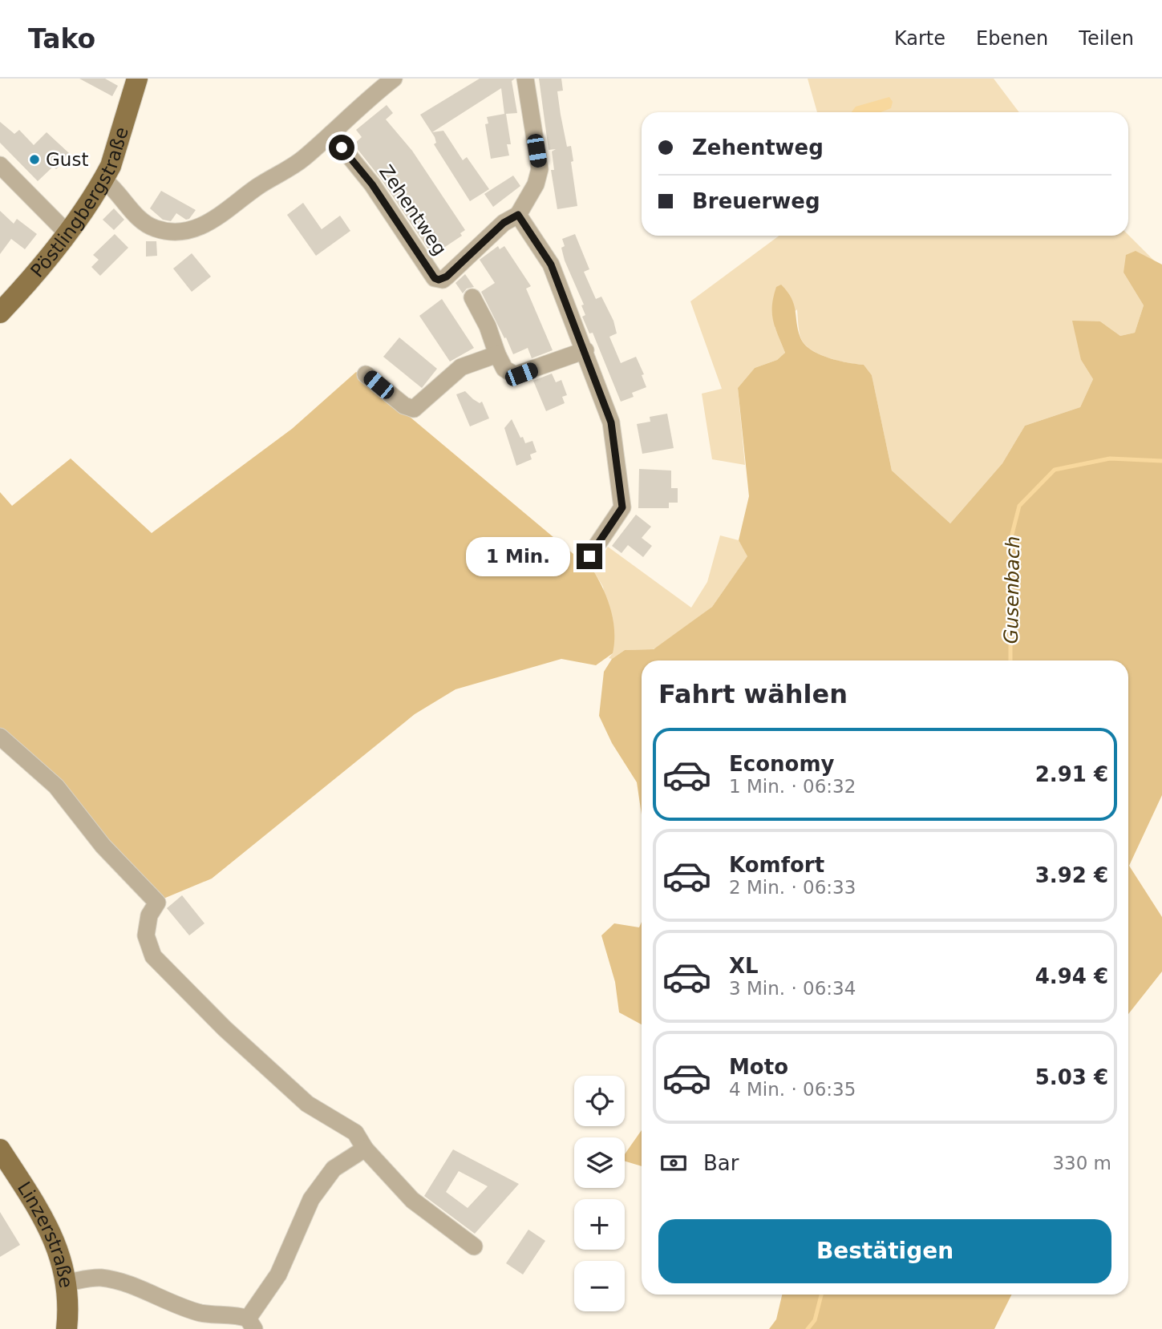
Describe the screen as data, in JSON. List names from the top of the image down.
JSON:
{
  "streets": {
    "main road": ["Pöstlingbergstraße", "Linzerstraße"],
    "street": ["Zehentweg"]
  },
  "water": ["Gusenbach"],
  "places": ["Gust"],
  "page": {
    "header": "Tako",
    "nav": ["Karte", "Ebenen", "Teilen"],
    "banner": ["Zehentweg", "Breuerweg"],
    "bubble": "1 Min.",
    "heading": "Fahrt wählen",
    "list": [
      {
        "name": "Economy",
        "note": "1 Min. · 06:32",
        "value": "2.91 €"
      },
      {
        "name": "Komfort",
        "note": "2 Min. · 06:33",
        "value": "3.92 €"
      },
      {
        "name": "XL",
        "note": "3 Min. · 06:34",
        "value": "4.94 €"
      },
      {
        "name": "Moto",
        "note": "4 Min. · 06:35",
        "value": "5.03 €"
      }
    ],
    "map_buttons": ["+", "−"],
    "pay": ["Bar", "330 m"],
    "buttons": "Bestätigen"
  }
}
